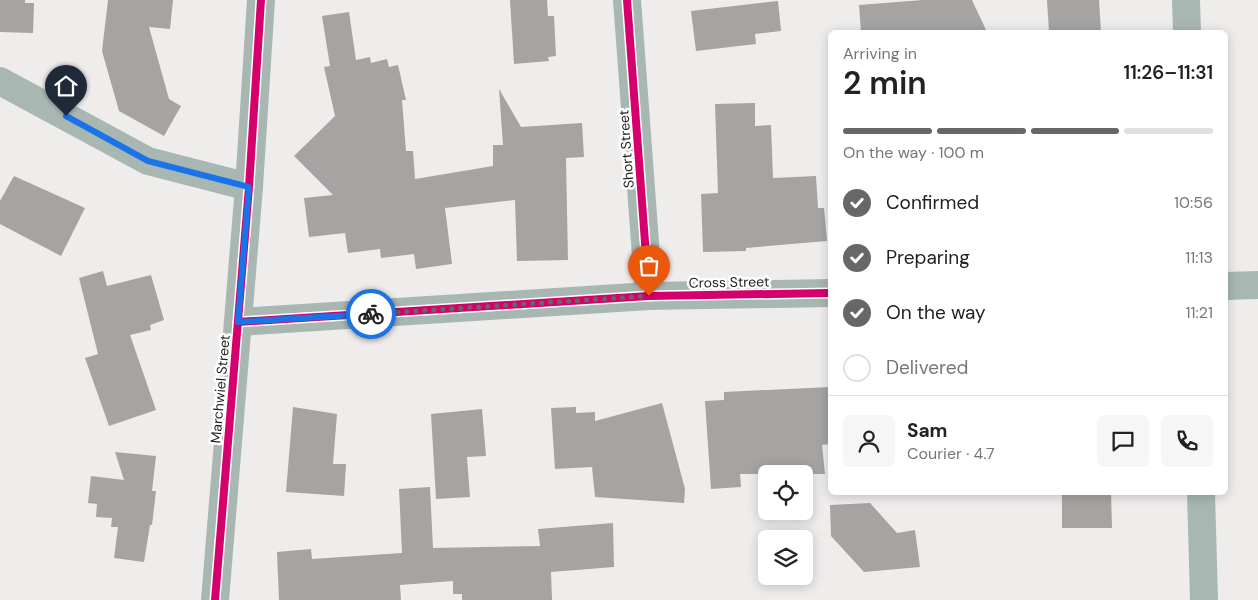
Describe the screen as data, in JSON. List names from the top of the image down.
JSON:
{
  "streets": {
    "street": ["Short Street", "Cross Street", "Marchwiel Street"]
  },
  "crossings": [
    ["Short Street", "Cross Street"],
    ["Cross Street", "Marchwiel Street"]
  ],
  "page": {
    "heading": ["2 min", "Arriving in", "11:26–11:31"],
    "panel": ["Sam", "Courier · 4.7"],
    "bar": "On the way · 100 m",
    "list": [
      ["Confirmed", "10:56"],
      ["Preparing", "11:13"],
      ["On the way", "11:21"],
      "Delivered"
    ]
  }
}
